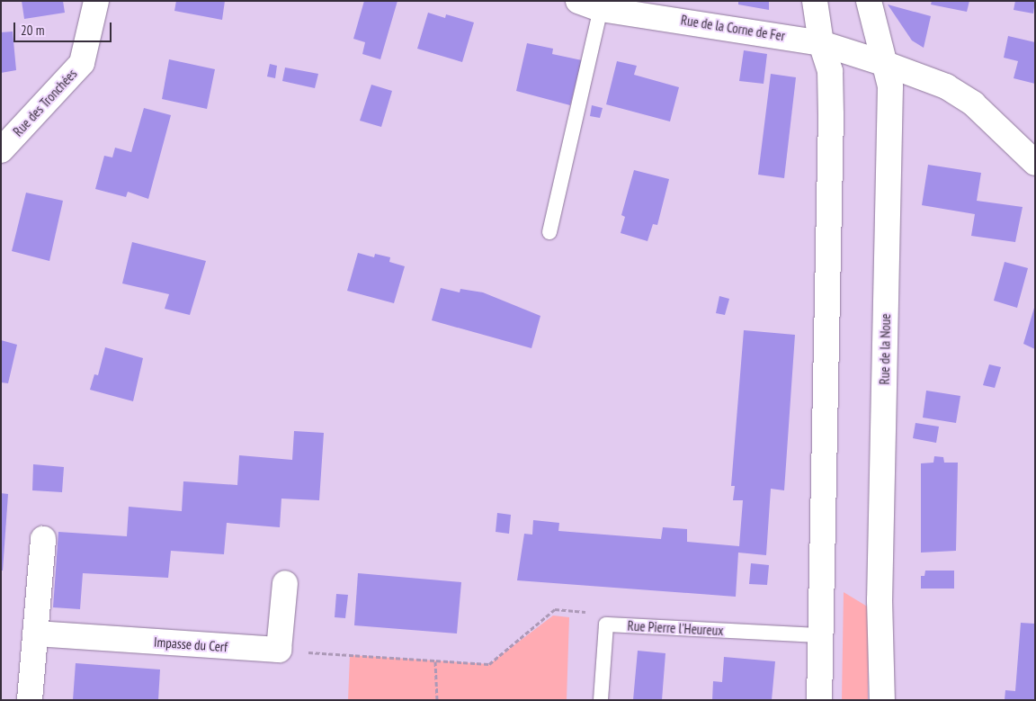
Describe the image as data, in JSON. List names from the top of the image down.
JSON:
{
  "streets": {
    "street": [
      "Rue de la Corne de Fer",
      "Rue des Tronchées",
      "Rue de la Noue",
      "Impasse du Cerf"
    ],
    "lane": ["Rue Pierre l'Heureux"]
  },
  "crossings": [
    ["Rue de la Corne de Fer", "Rue de la Noue"]
  ],
  "scale_bar": "20 m"
}
